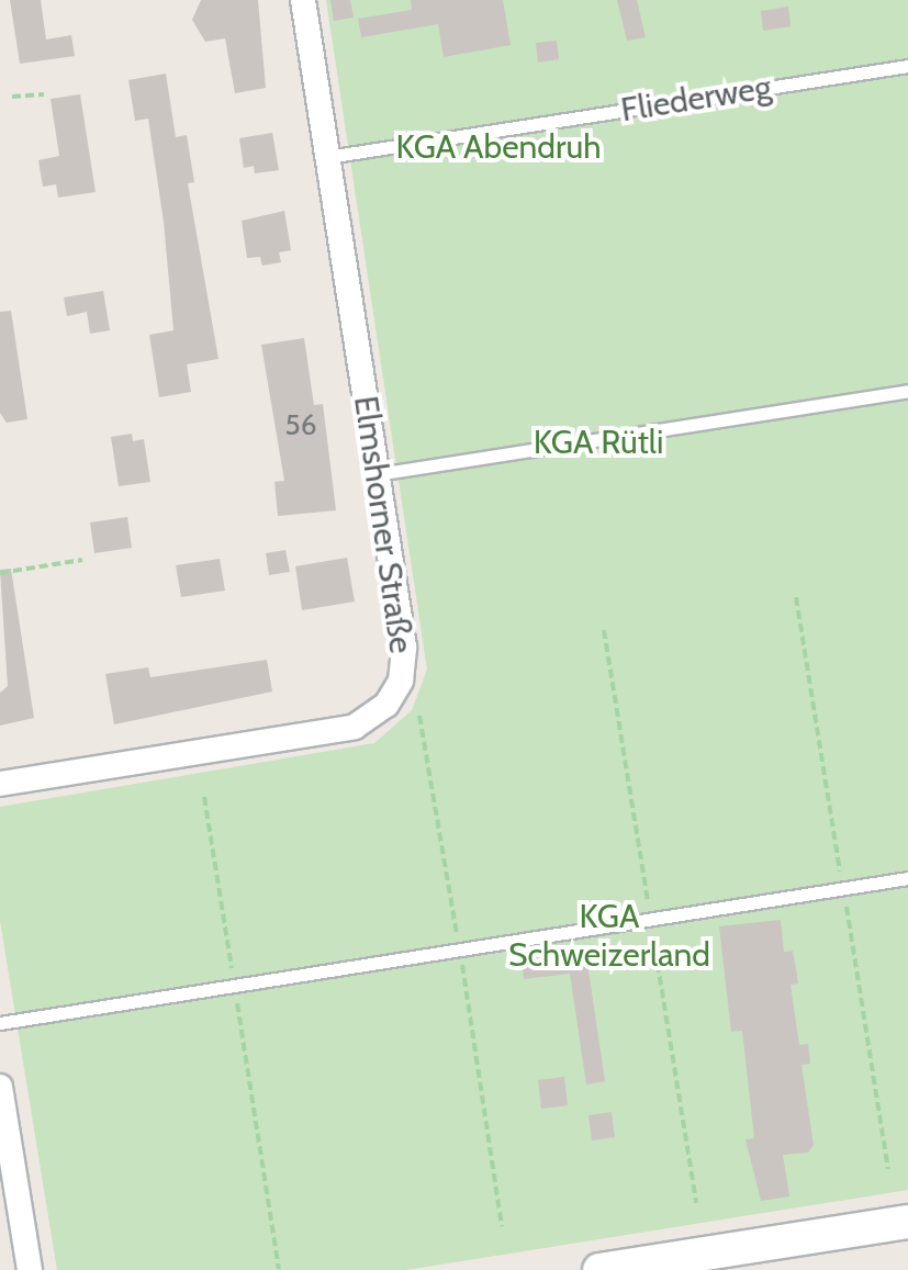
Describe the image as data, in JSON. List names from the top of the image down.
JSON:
{
  "streets": {
    "street": ["Elmshorner Straße"],
    "lane": ["Fliederweg"]
  },
  "crossings": [
    ["Fliederweg", "Elmshorner Straße"]
  ],
  "parks": ["KGA Abendruh", "KGA Rütli", "KGA Schweizerland"],
  "house_numbers": ["56"]
}
